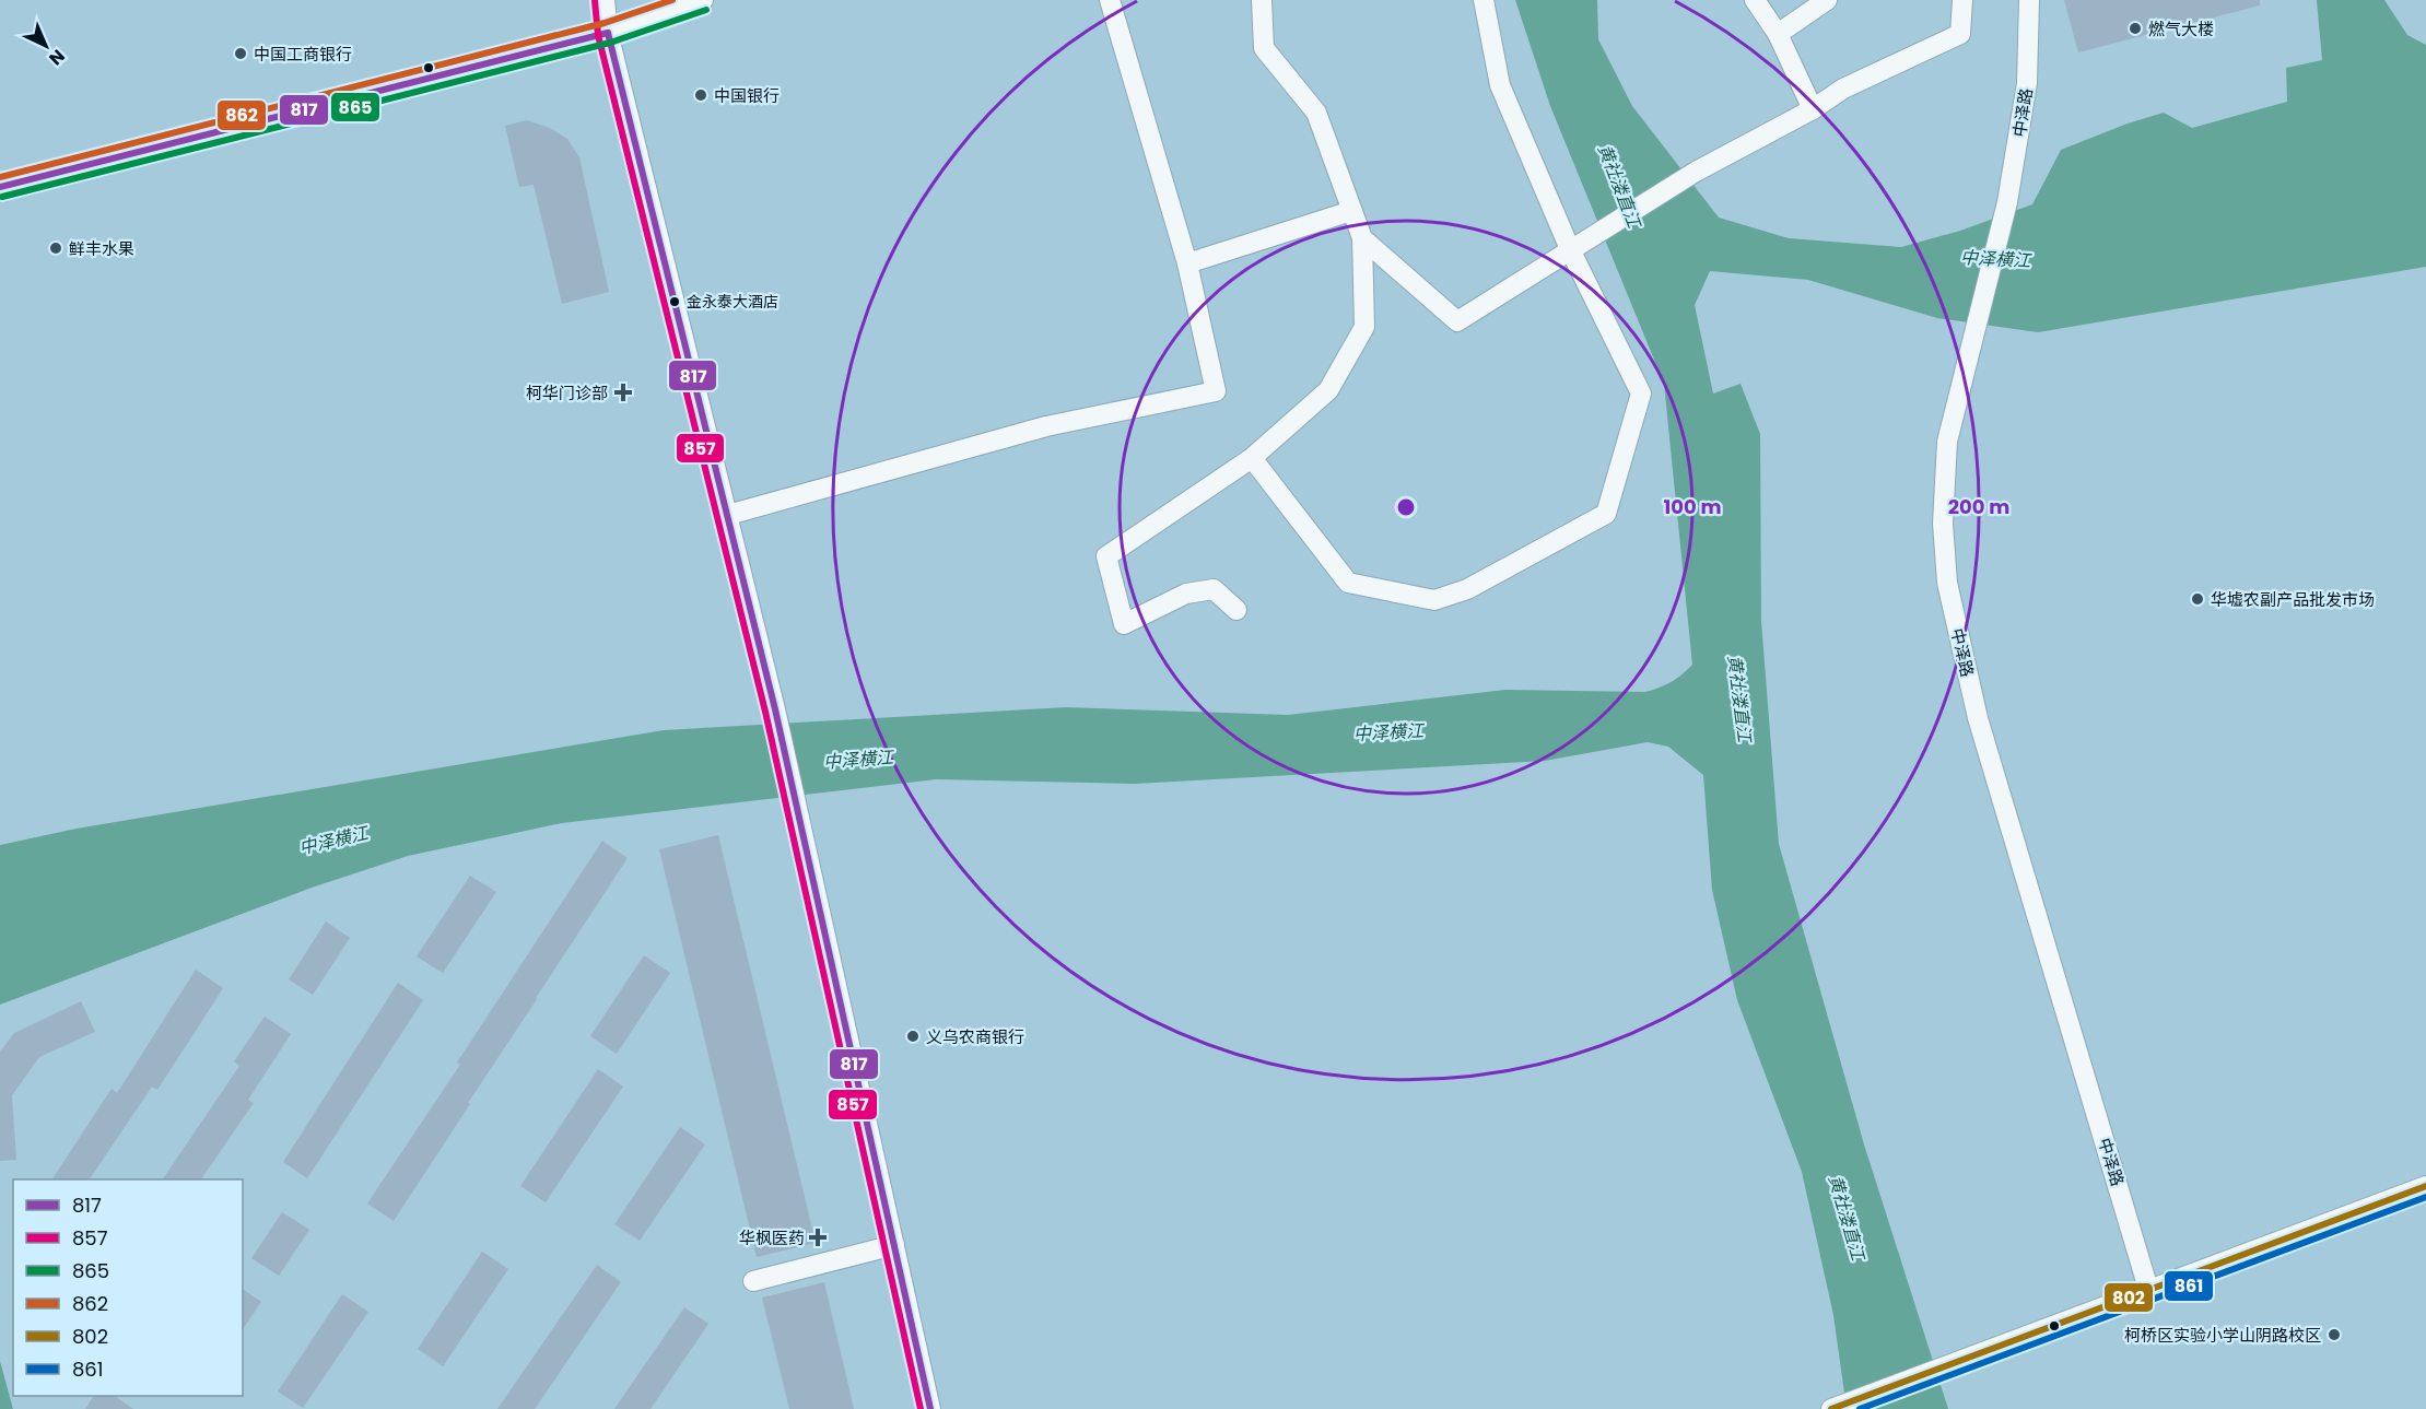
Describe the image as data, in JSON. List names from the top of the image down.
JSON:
{
  "streets": {
    "street": ["中泽路"]
  },
  "water": ["黄社溇直江", "中泽横江"],
  "places": {
    "other": [
      "燃气大楼",
      "中国工商银行",
      "中国银行",
      "鲜丰水果",
      "金永泰大酒店",
      "华墟农副产品批发市场",
      "义乌农商银行",
      "柯桥区实验小学山阴路校区"
    ],
    "health": ["柯华门诊部", "华枫医药"]
  },
  "lines": [
    "transit line 862",
    "transit line 857",
    "transit line 865",
    "transit line 817",
    "transit line 802",
    "transit line 861"
  ],
  "legend": [
    "817",
    "857",
    "865",
    "862",
    "802",
    "861"
  ],
  "north": "bottom right",
  "rings": ["100 m", "200 m"]
}
